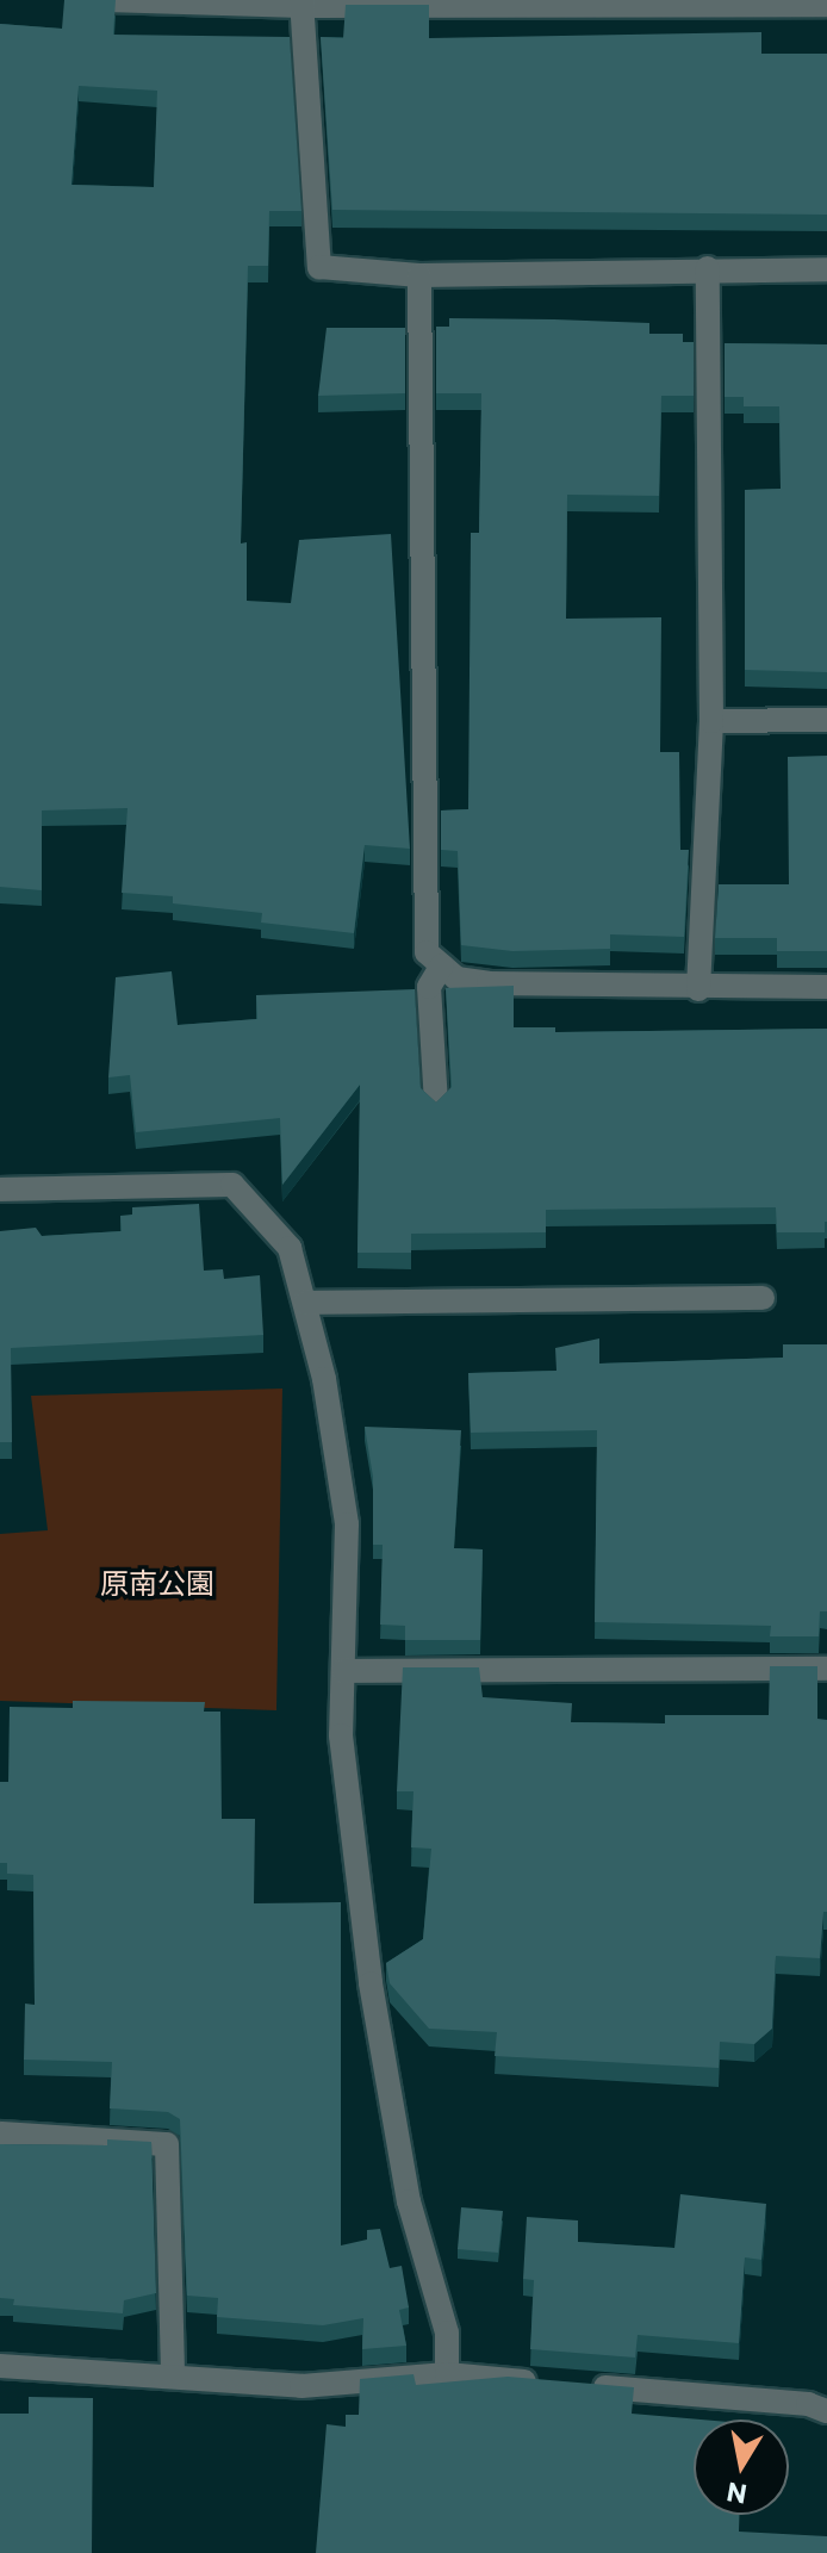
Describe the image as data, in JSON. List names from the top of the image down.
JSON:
{
  "parks": ["原南公園"],
  "north": "bottom"
}
